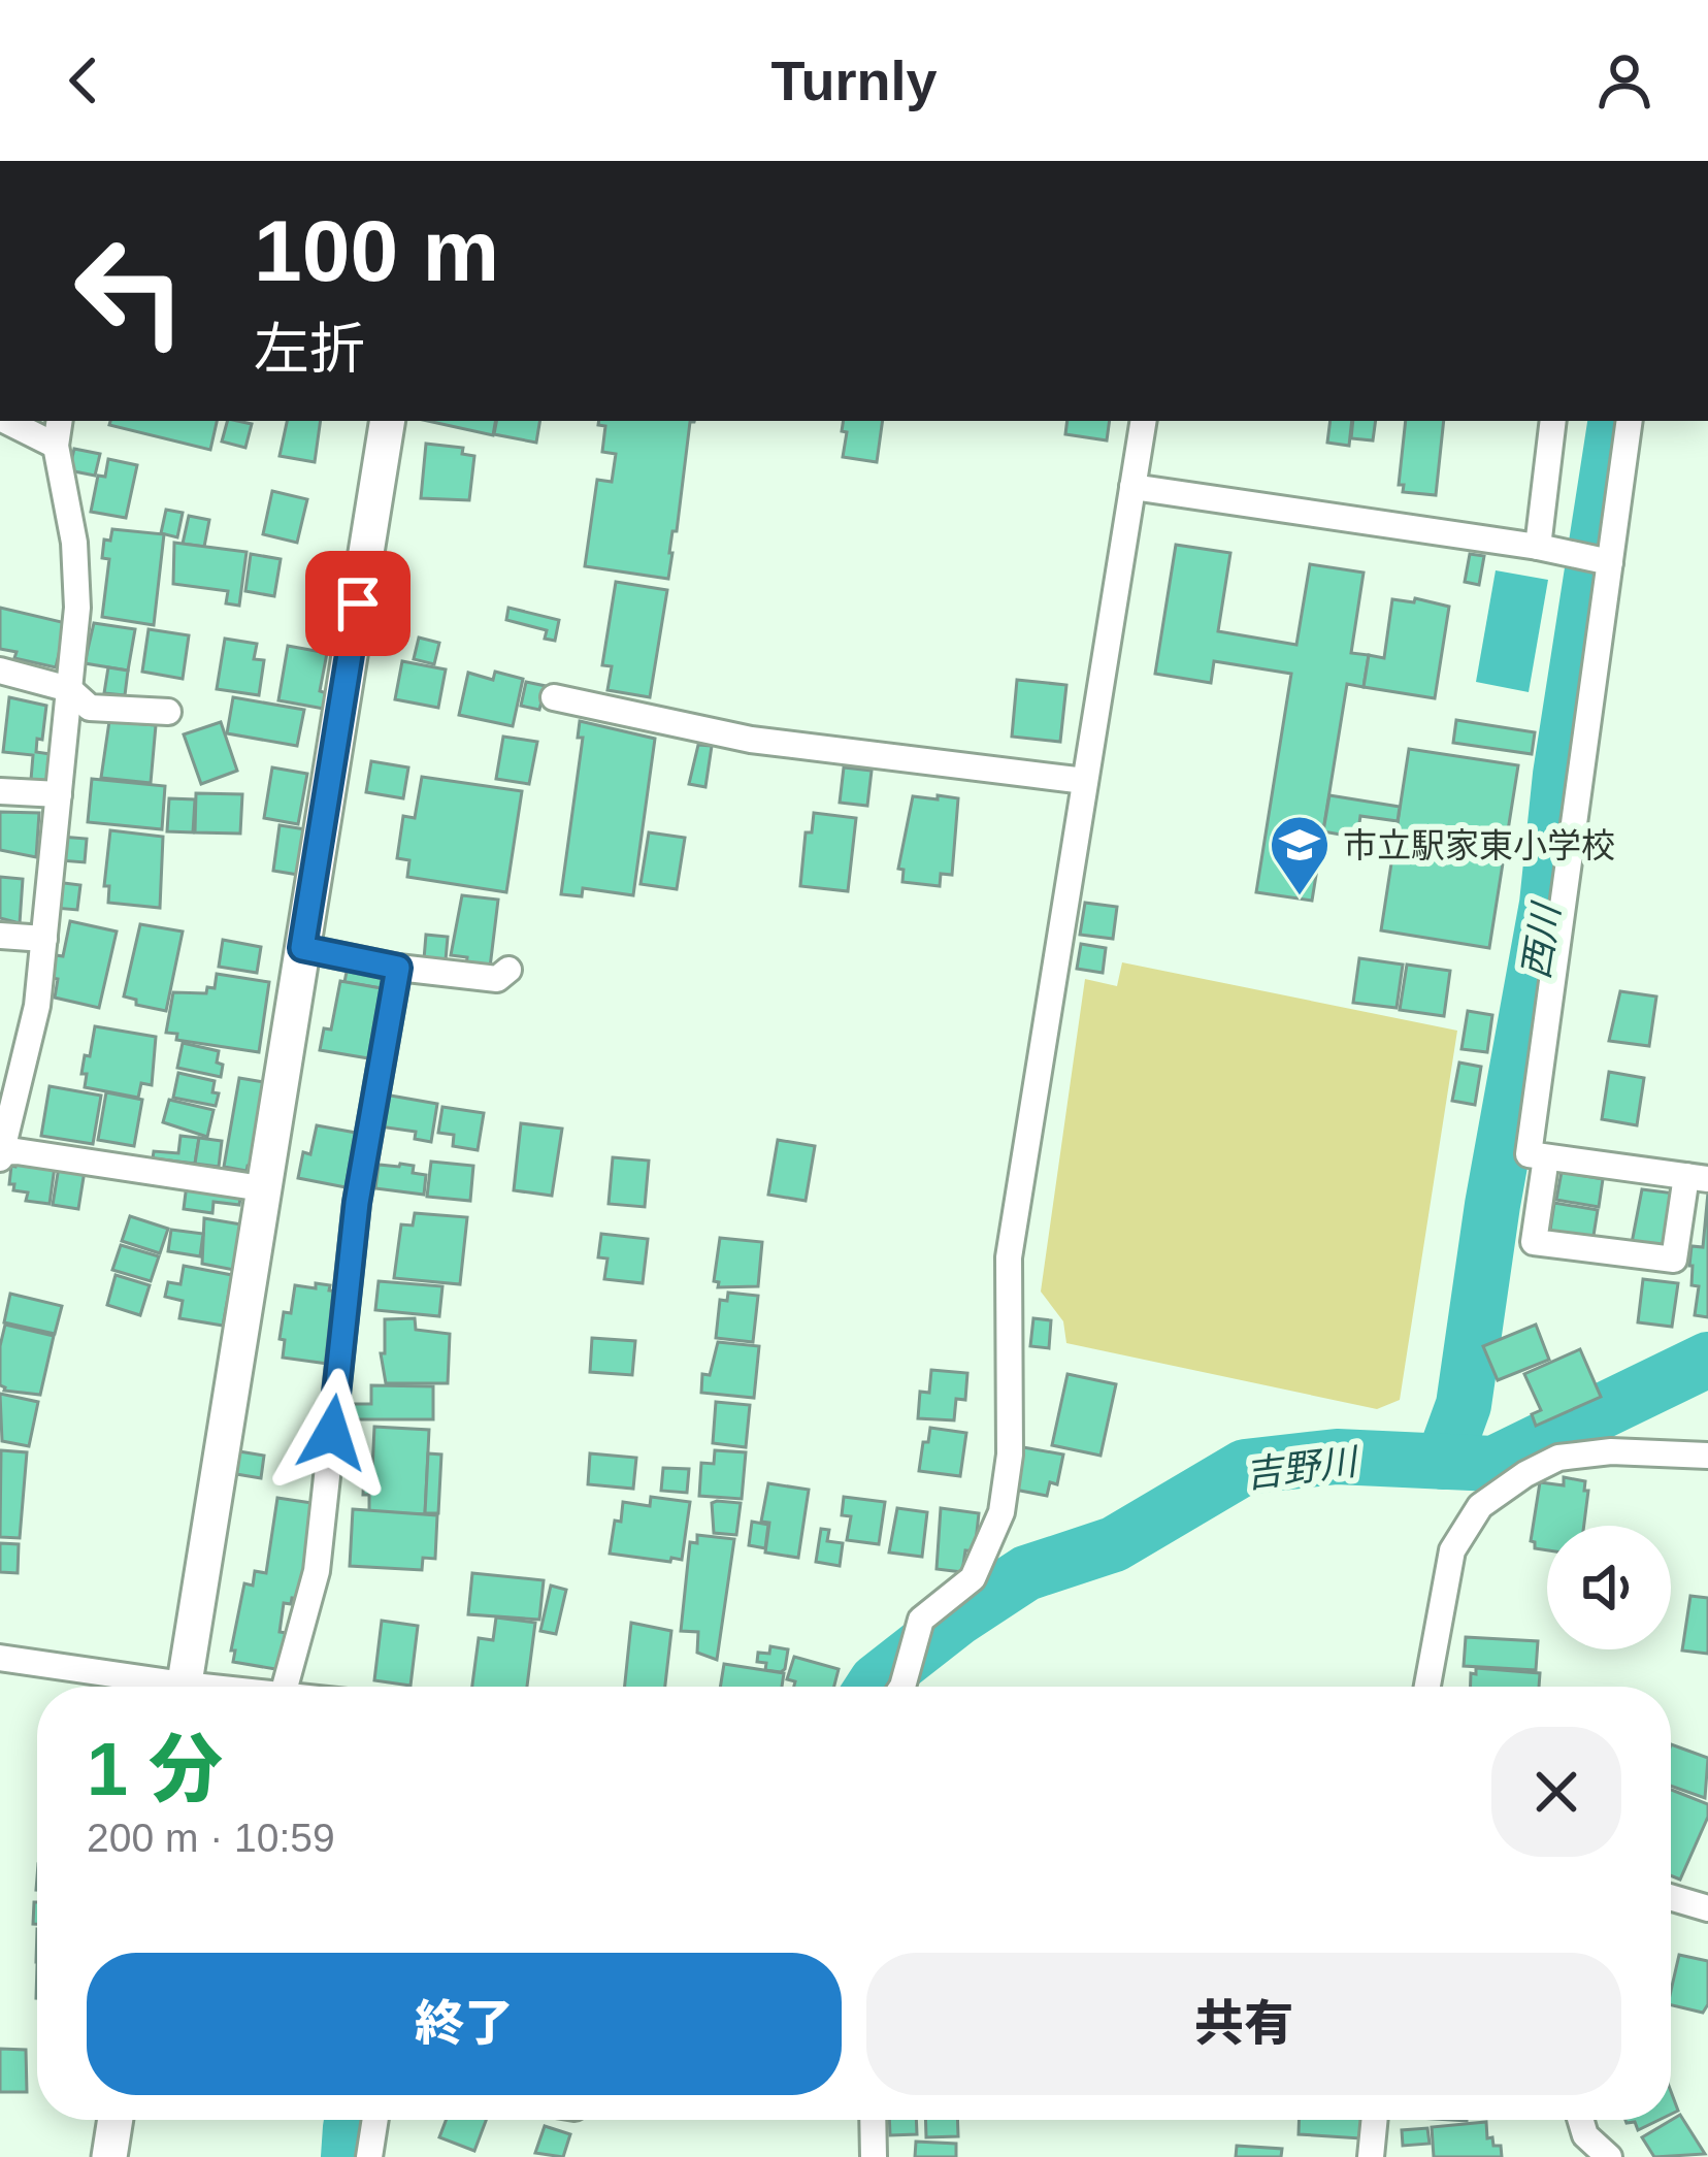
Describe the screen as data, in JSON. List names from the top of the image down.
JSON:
{
  "water": ["西川", "吉野川"],
  "places": {
    "school or university": ["市立駅家東小学校"]
  },
  "page": {
    "header": "Turnly",
    "turn": ["100 m", "左折"],
    "heading": ["1 分", "200 m · 10:59"],
    "buttons": ["終了", "共有"]
  }
}
